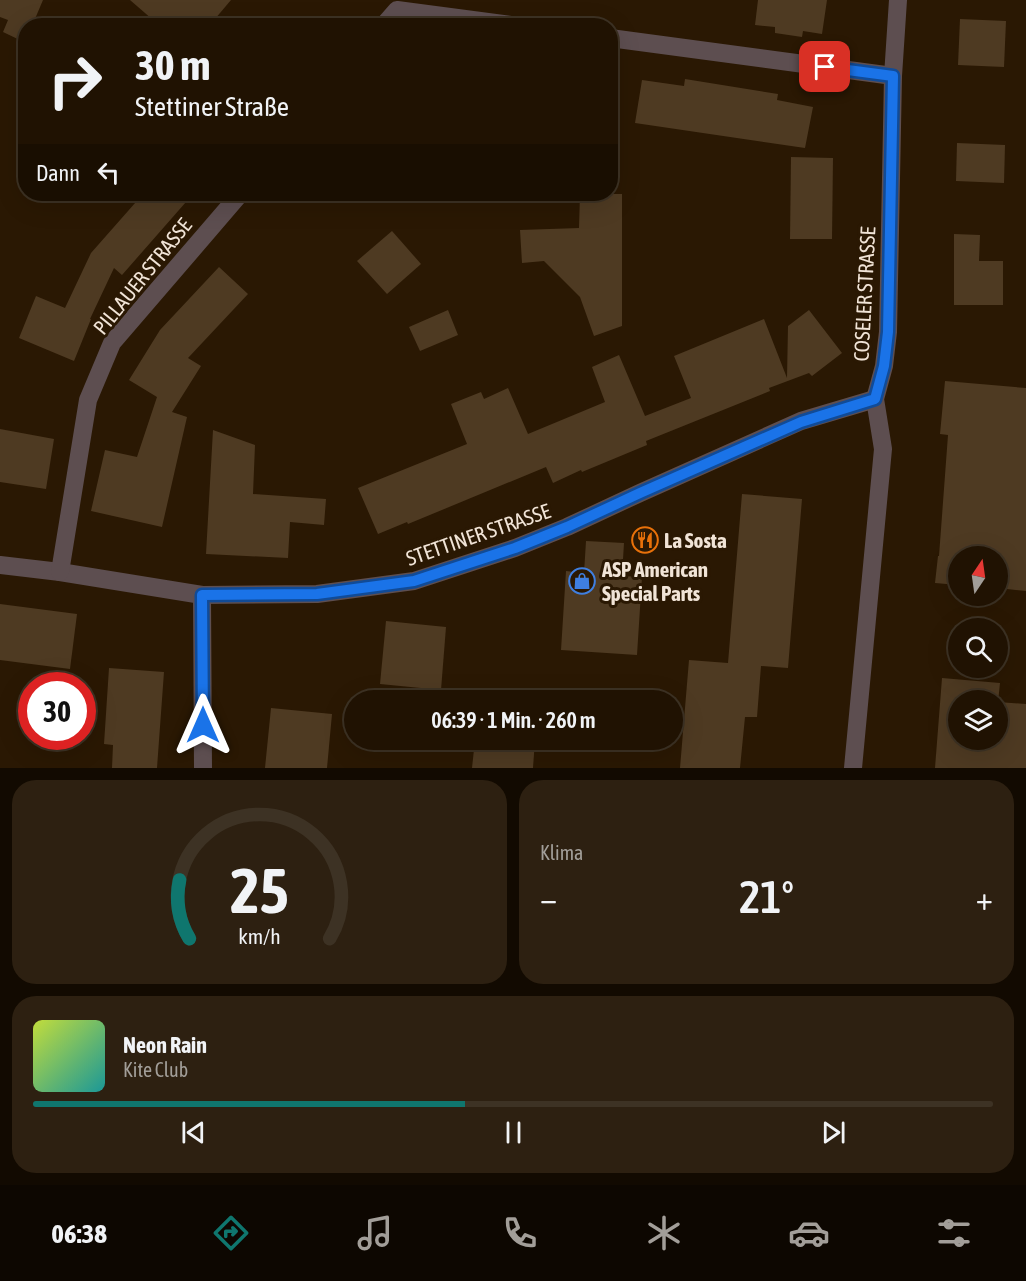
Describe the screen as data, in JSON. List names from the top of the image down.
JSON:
{
  "streets": {
    "street": ["PILLAUER STRASSE", "COSELER STRASSE", "STETTINER STRASSE"]
  },
  "crossings": [
    ["PILLAUER STRASSE", "STETTINER STRASSE"],
    ["COSELER STRASSE", "STETTINER STRASSE"]
  ],
  "places": {
    "restaurant": ["La Sosta"],
    "shop": ["ASP American Special Parts"]
  },
  "north": "top",
  "page": {
    "turn": ["30 m", "Stettiner Straße"],
    "then": "Dann",
    "limit": "30",
    "trip": "06:39 · 1 Min. · 260 m",
    "tile": "Klima",
    "heat": ["−", "21°", "+"],
    "song": ["Neon Rain", "Kite Club"],
    "tabs": "06:38",
    "gauge": ["25", "km/h"]
  }
}
